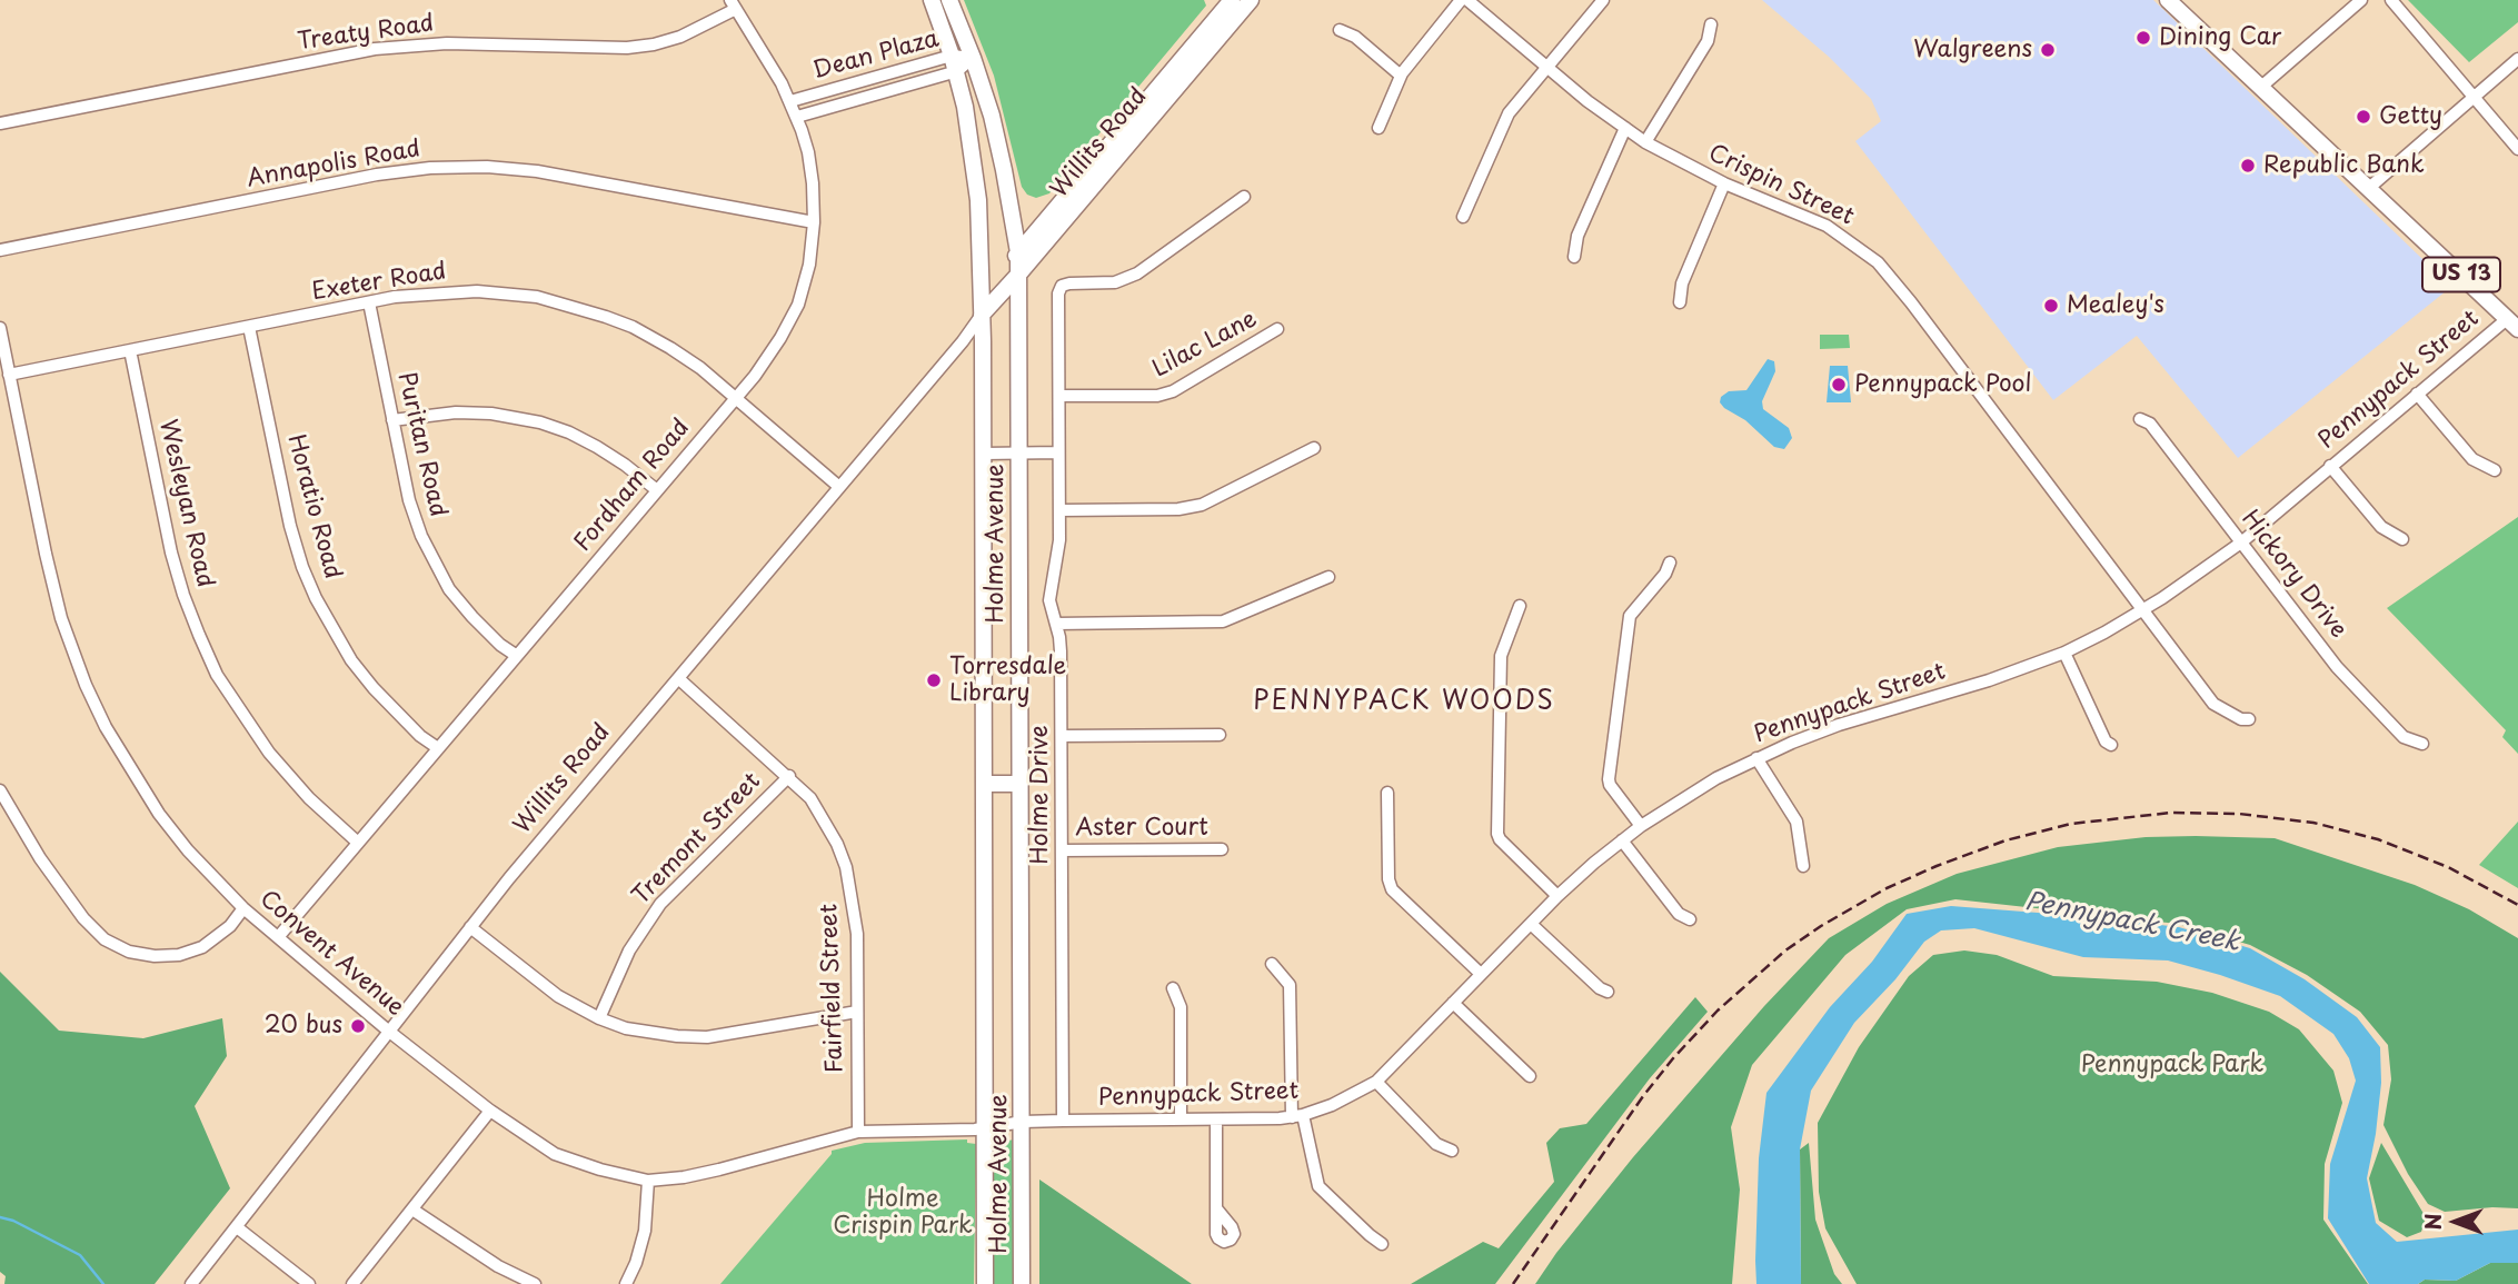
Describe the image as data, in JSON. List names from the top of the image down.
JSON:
{
  "streets": {
    "main road": ["Willits Road", "US 13", "Holme Avenue"],
    "street": [
      "Treaty Road",
      "Dean Plaza",
      "Annapolis Road",
      "Crispin Street",
      "Exeter Road",
      "Lilac Lane",
      "Pennypack Street",
      "Puritan Road",
      "Fordham Road",
      "Wesleyan Road",
      "Horatio Road",
      "Hickory Drive",
      "Holme Drive",
      "Aster Court",
      "Tremont Street",
      "Convent Avenue",
      "Fairfield Street"
    ]
  },
  "crossings": [
    ["Treaty Road", "Fordham Road"],
    ["Dean Plaza", "Fordham Road"],
    ["Dean Plaza", "Holme Avenue"],
    ["Willits Road", "Exeter Road"],
    ["Willits Road", "Holme Avenue"],
    ["Willits Road", "Convent Avenue"],
    ["Willits Road", "Fairfield Street"],
    ["Annapolis Road", "Fordham Road"],
    ["Crispin Street", "Pennypack Street"],
    ["US 13", "Pennypack Street"],
    ["Exeter Road", "Puritan Road"],
    ["Exeter Road", "Fordham Road"],
    ["Exeter Road", "Wesleyan Road"],
    ["Exeter Road", "Horatio Road"],
    ["Exeter Road", "Convent Avenue"],
    ["Lilac Lane", "Holme Drive"],
    ["Pennypack Street", "Holme Avenue"],
    ["Pennypack Street", "Hickory Drive"],
    ["Pennypack Street", "Holme Drive"],
    ["Pennypack Street", "Convent Avenue"],
    ["Puritan Road", "Fordham Road"],
    ["Fordham Road", "Wesleyan Road"],
    ["Fordham Road", "Horatio Road"],
    ["Fordham Road", "Convent Avenue"],
    ["Holme Avenue", "Convent Avenue"],
    ["Holme Drive", "Aster Court"],
    ["Tremont Street", "Fairfield Street"],
    ["Convent Avenue", "Fairfield Street"]
  ],
  "districts": ["PENNYPACK WOODS"],
  "water": ["Pennypack Creek"],
  "parks": ["Pennypack Park", "Holme Crispin Park"],
  "places": [
    "Dining Car",
    "Walgreens",
    "Getty",
    "Republic Bank",
    "Mealey's",
    "Pennypack Pool",
    "Torresdale Library",
    "20 bus"
  ],
  "north": "left"
}
